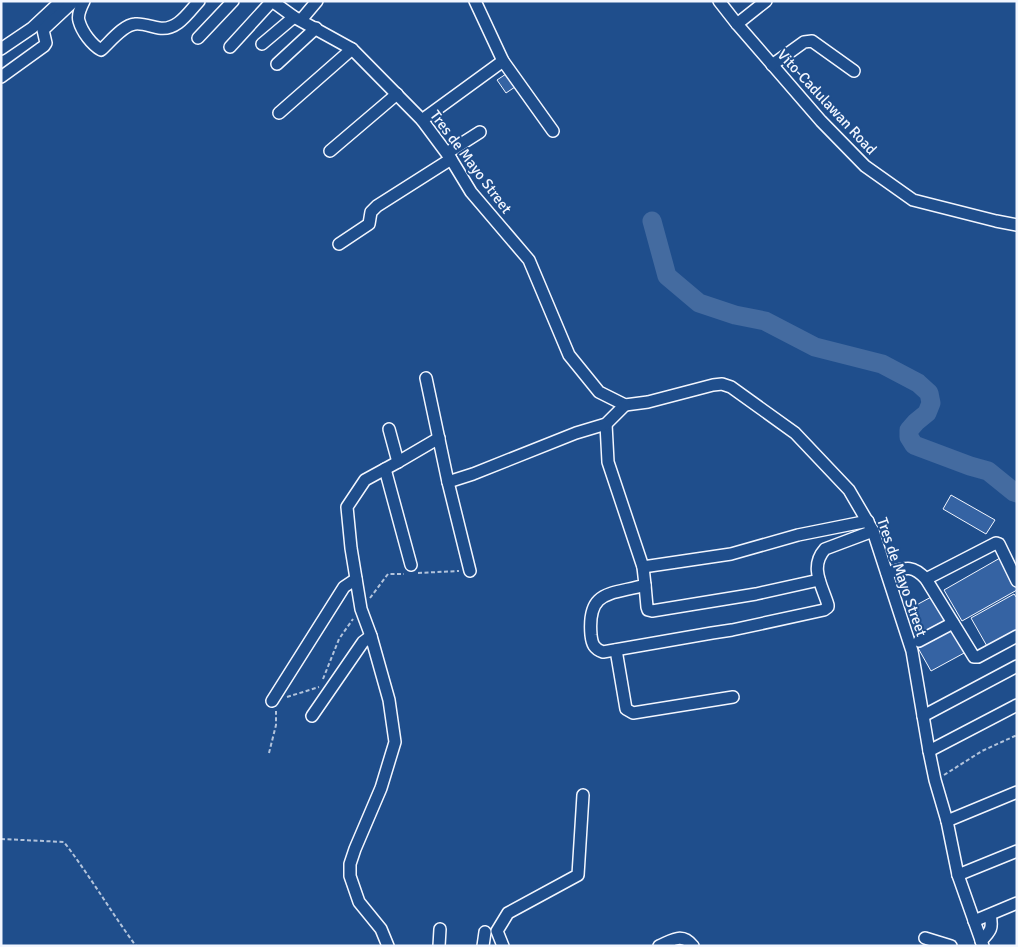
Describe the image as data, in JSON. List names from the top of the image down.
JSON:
{
  "streets": {
    "street": ["Vito-Cadulawan Road", "Tres de Mayo Street"]
  }
}
